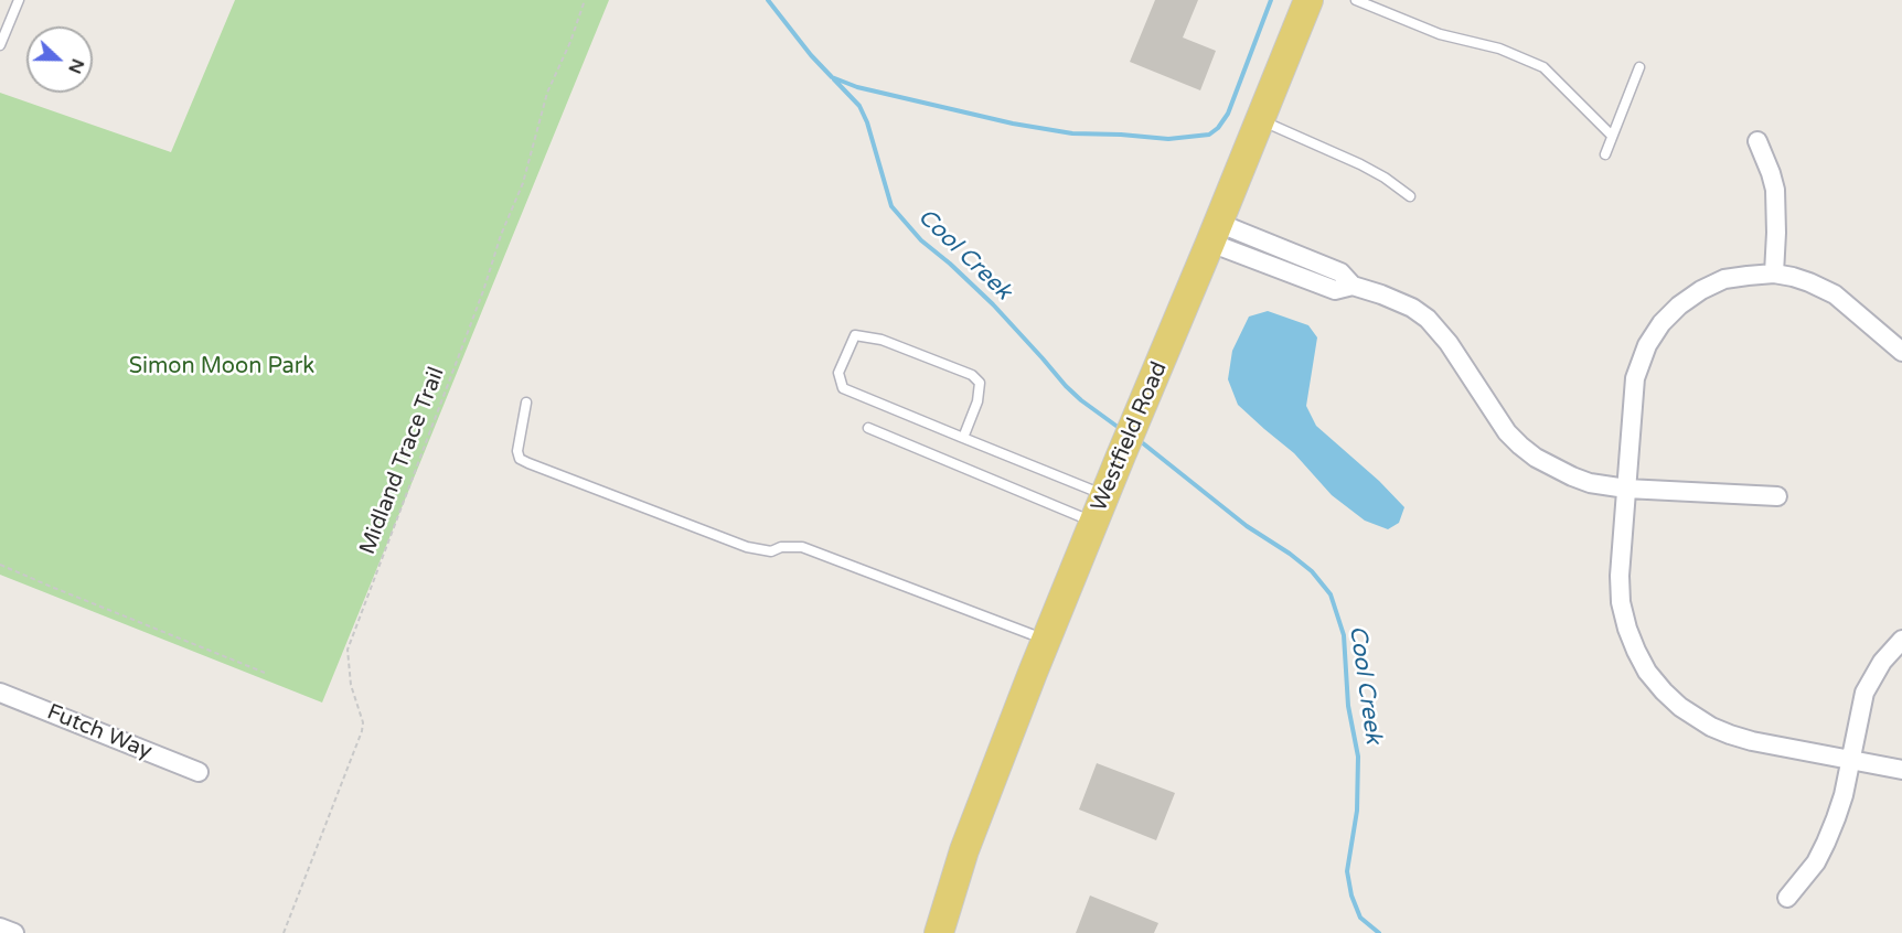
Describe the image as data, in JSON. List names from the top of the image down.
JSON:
{
  "streets": {
    "main road": ["Westfield Road"],
    "street": ["Futch Way"],
    "path": ["Midland Trace Trail"]
  },
  "water": ["Cool Creek"],
  "parks": ["Simon Moon Park"],
  "north": "right"
}
